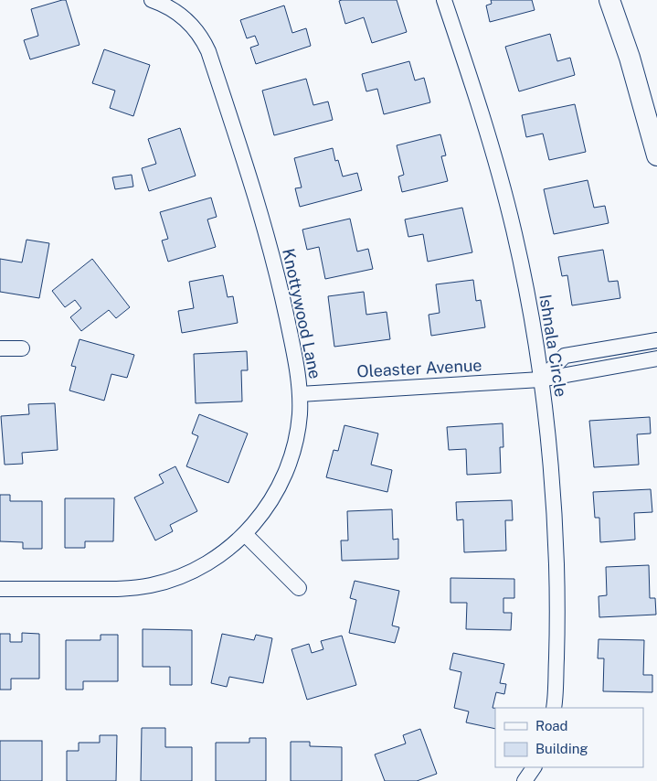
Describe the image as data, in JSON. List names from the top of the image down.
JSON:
{
  "streets": {
    "street": ["Knottywood Lane", "Ishnala Circle", "Oleaster Avenue"]
  },
  "crossings": [
    ["Knottywood Lane", "Oleaster Avenue"],
    ["Ishnala Circle", "Oleaster Avenue"]
  ],
  "legend": ["Road", "Building"]
}
